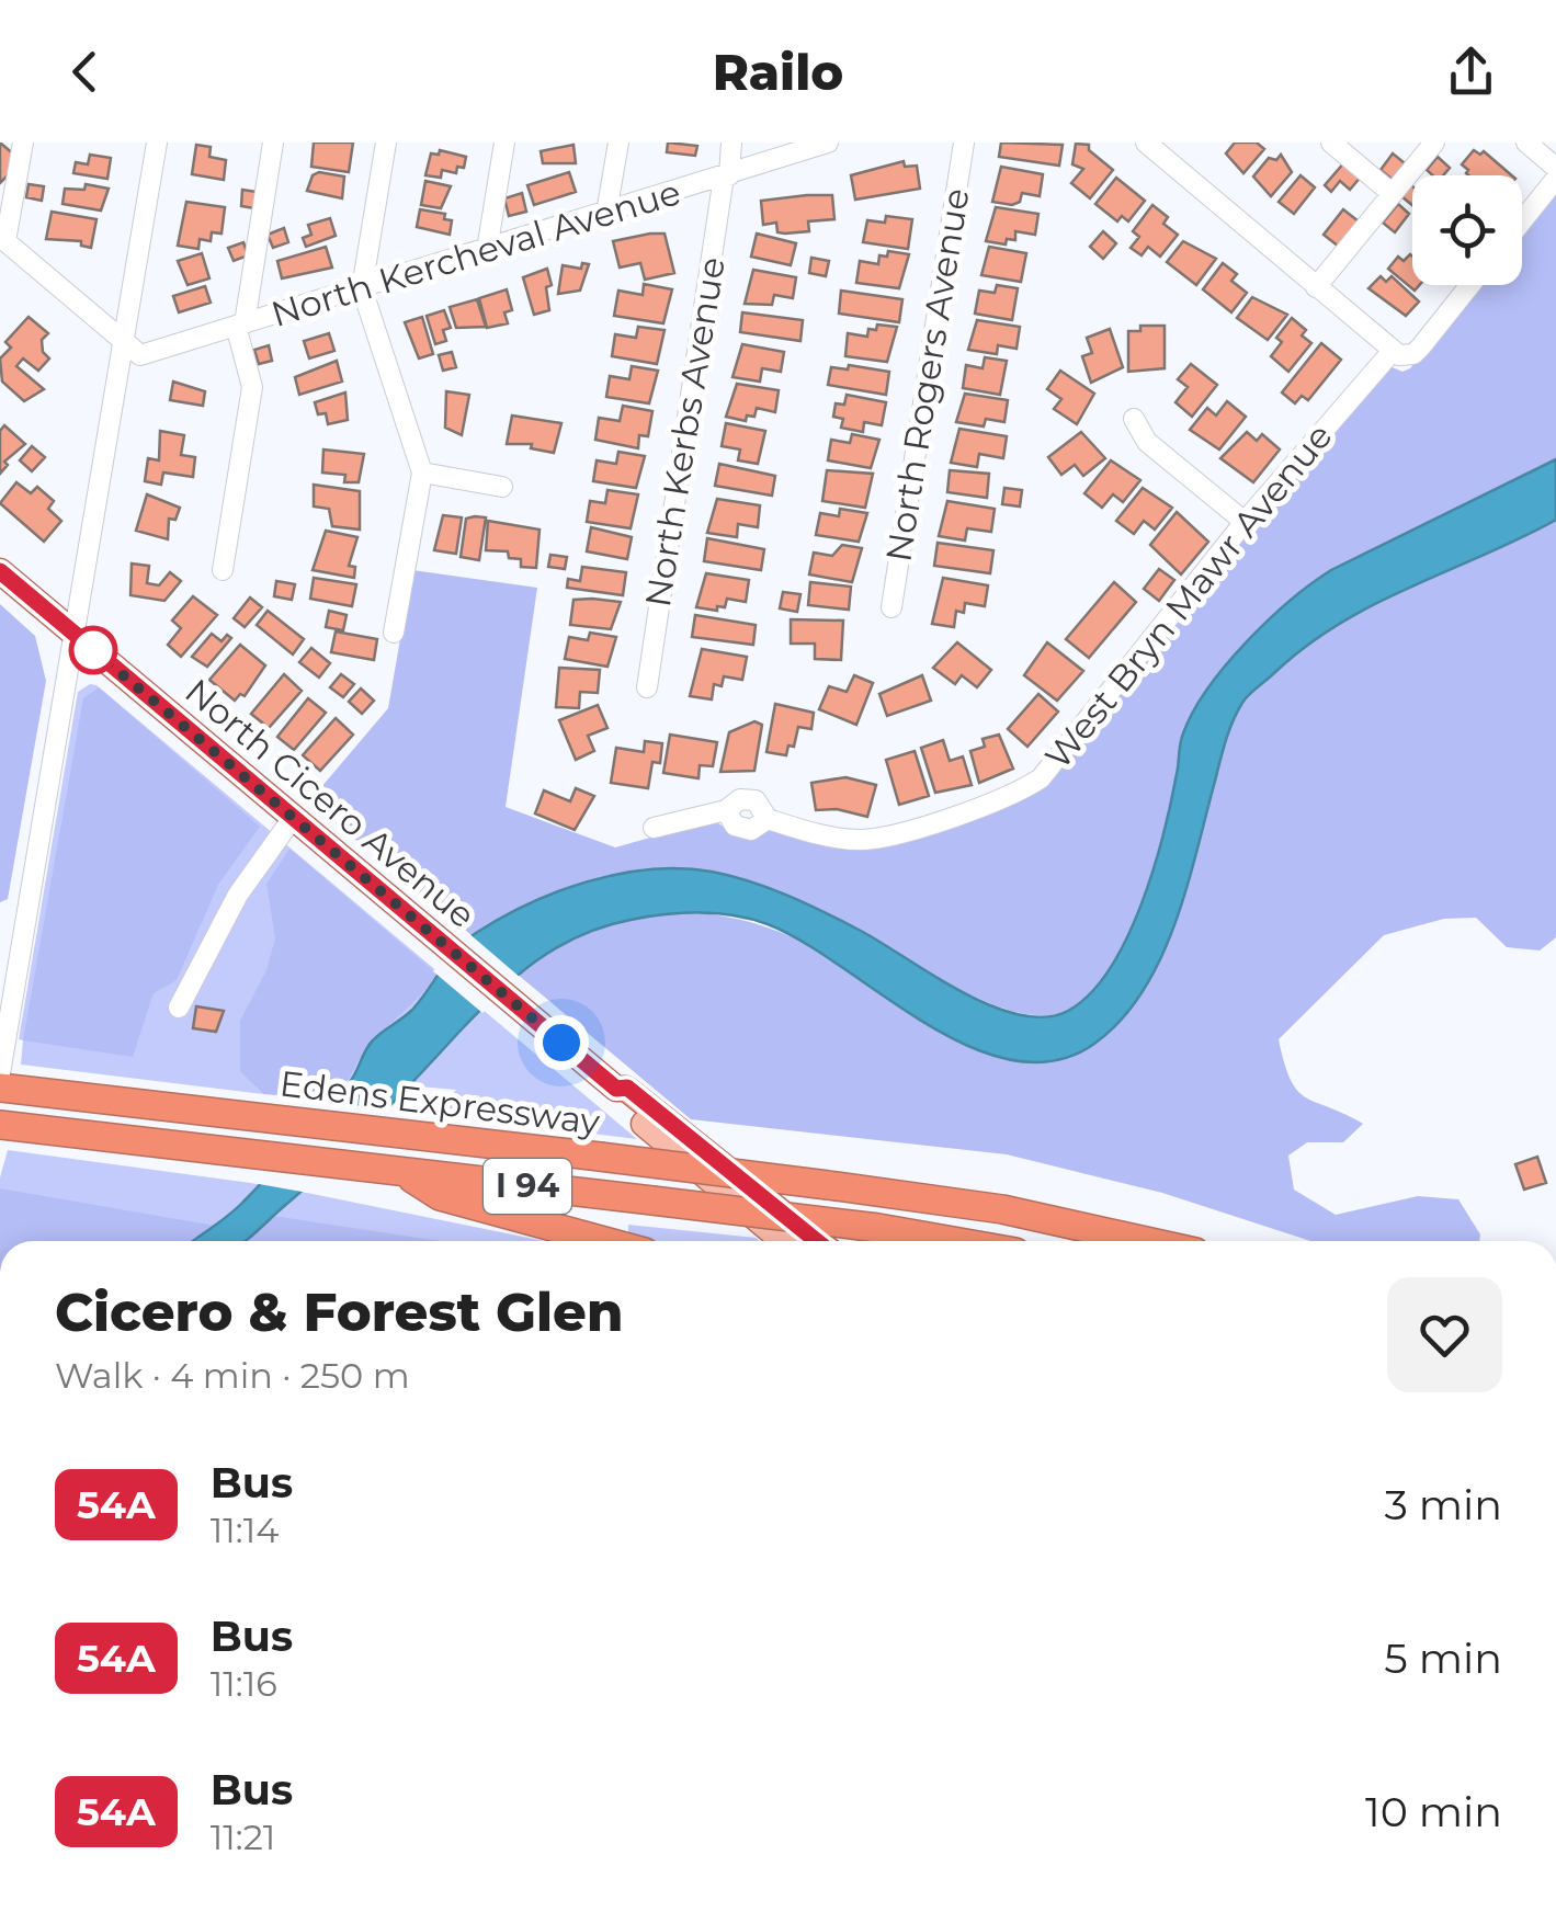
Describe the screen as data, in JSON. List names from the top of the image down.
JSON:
{
  "streets": {
    "highway": ["Edens Expressway", "I 94"],
    "main road": ["North Cicero Avenue"],
    "street": [
      "North Kercheval Avenue",
      "North Rogers Avenue",
      "North Kerbs Avenue",
      "West Bryn Mawr Avenue"
    ]
  },
  "crossings": [
    ["North Kercheval Avenue", "North Kerbs Avenue"]
  ],
  "lines": ["bus line 54A"],
  "page": {
    "header": "Railo",
    "heading": ["Cicero & Forest Glen", "Walk · 4 min · 250 m"],
    "list": [
      {
        "mark": "54A",
        "name": "Bus",
        "note": "11:14",
        "value": "3 min"
      },
      {
        "mark": "54A",
        "name": "Bus",
        "note": "11:16",
        "value": "5 min"
      },
      {
        "mark": "54A",
        "name": "Bus",
        "note": "11:21",
        "value": "10 min"
      }
    ]
  }
}
